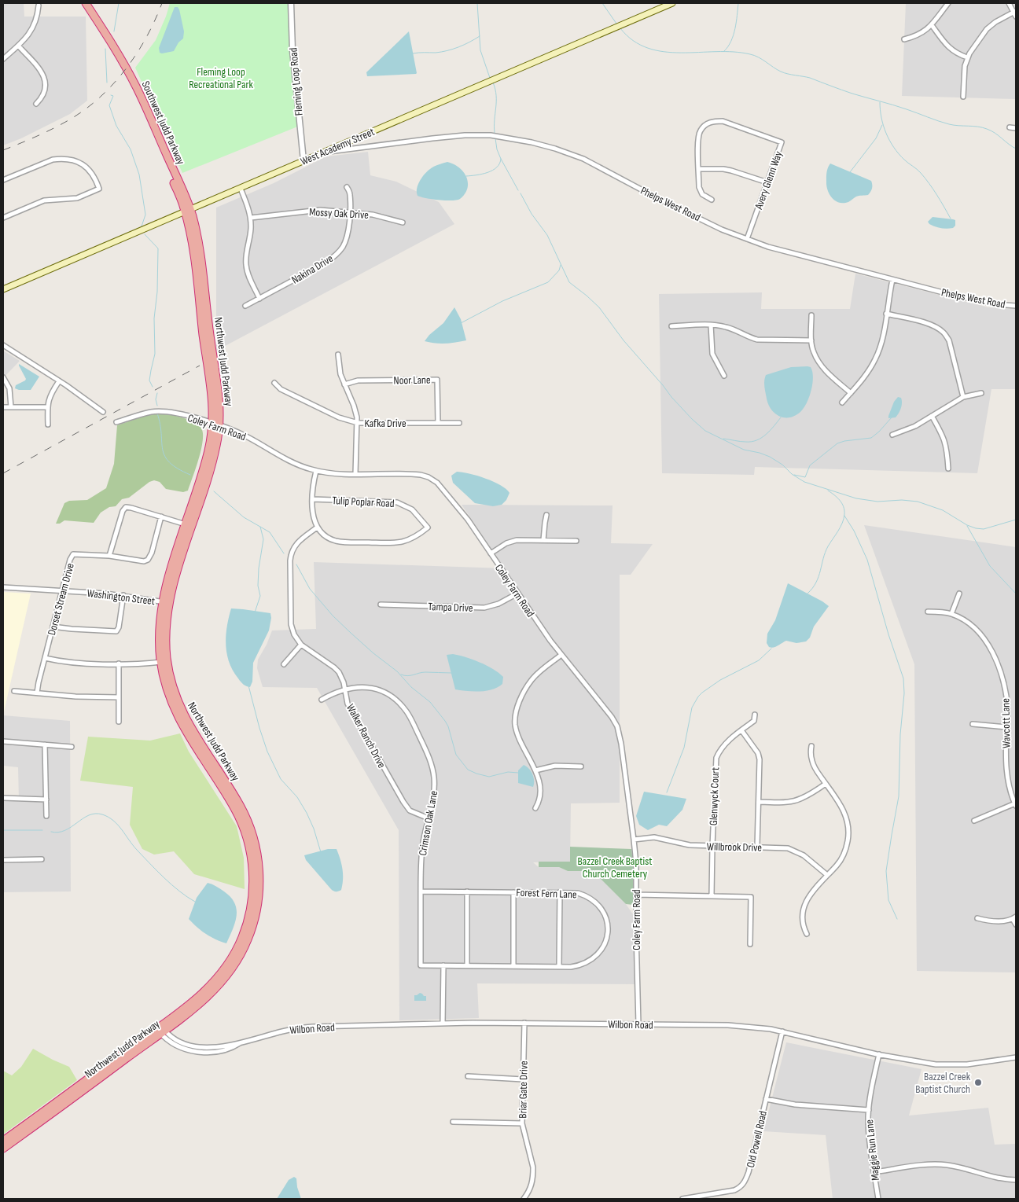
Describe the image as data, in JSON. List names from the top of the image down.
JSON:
{
  "streets": {
    "highway": ["Southwest Judd Parkway", "Northwest Judd Parkway"],
    "main road": ["West Academy Street"],
    "street": [
      "Fleming Loop Road",
      "Avery Glenn Way",
      "Phelps West Road",
      "Mossy Oak Drive",
      "Nakina Drive",
      "Noor Lane",
      "Kafka Drive",
      "Coley Farm Road",
      "Tulip Poplar Road",
      "Washington Street",
      "Dorset Stream Drive",
      "Tampa Drive",
      "Wavcott Lane",
      "Walker Ranch Drive",
      "Glenwyck Court",
      "Crimson Oak Lane",
      "Willbrook Drive",
      "Forest Fern Lane",
      "Wilbon Road",
      "Briar Gate Drive",
      "Old Powell Road",
      "Maggie Run Lane"
    ]
  },
  "crossings": [
    ["Fleming Loop Road", "West Academy Street"],
    ["Southwest Judd Parkway", "West Academy Street"],
    ["Southwest Judd Parkway", "Northwest Judd Parkway"],
    ["West Academy Street", "Phelps West Road"],
    ["West Academy Street", "Northwest Judd Parkway"],
    ["Avery Glenn Way", "Phelps West Road"],
    ["Mossy Oak Drive", "Nakina Drive"],
    ["Northwest Judd Parkway", "Coley Farm Road"],
    ["Northwest Judd Parkway", "Washington Street"],
    ["Northwest Judd Parkway", "Wilbon Road"],
    ["Noor Lane", "Kafka Drive"],
    ["Coley Farm Road", "Tampa Drive"],
    ["Coley Farm Road", "Willbrook Drive"],
    ["Coley Farm Road", "Wilbon Road"],
    ["Tulip Poplar Road", "Walker Ranch Drive"],
    ["Washington Street", "Dorset Stream Drive"],
    ["Walker Ranch Drive", "Crimson Oak Lane"],
    ["Glenwyck Court", "Willbrook Drive"],
    ["Crimson Oak Lane", "Forest Fern Lane"],
    ["Wilbon Road", "Briar Gate Drive"],
    ["Wilbon Road", "Old Powell Road"],
    ["Wilbon Road", "Maggie Run Lane"]
  ],
  "parks": ["Fleming Loop Recreational Park", "Bazzel Creek Baptist Church Cemetery"],
  "places": ["Bazzel Creek Baptist Church"]
}
